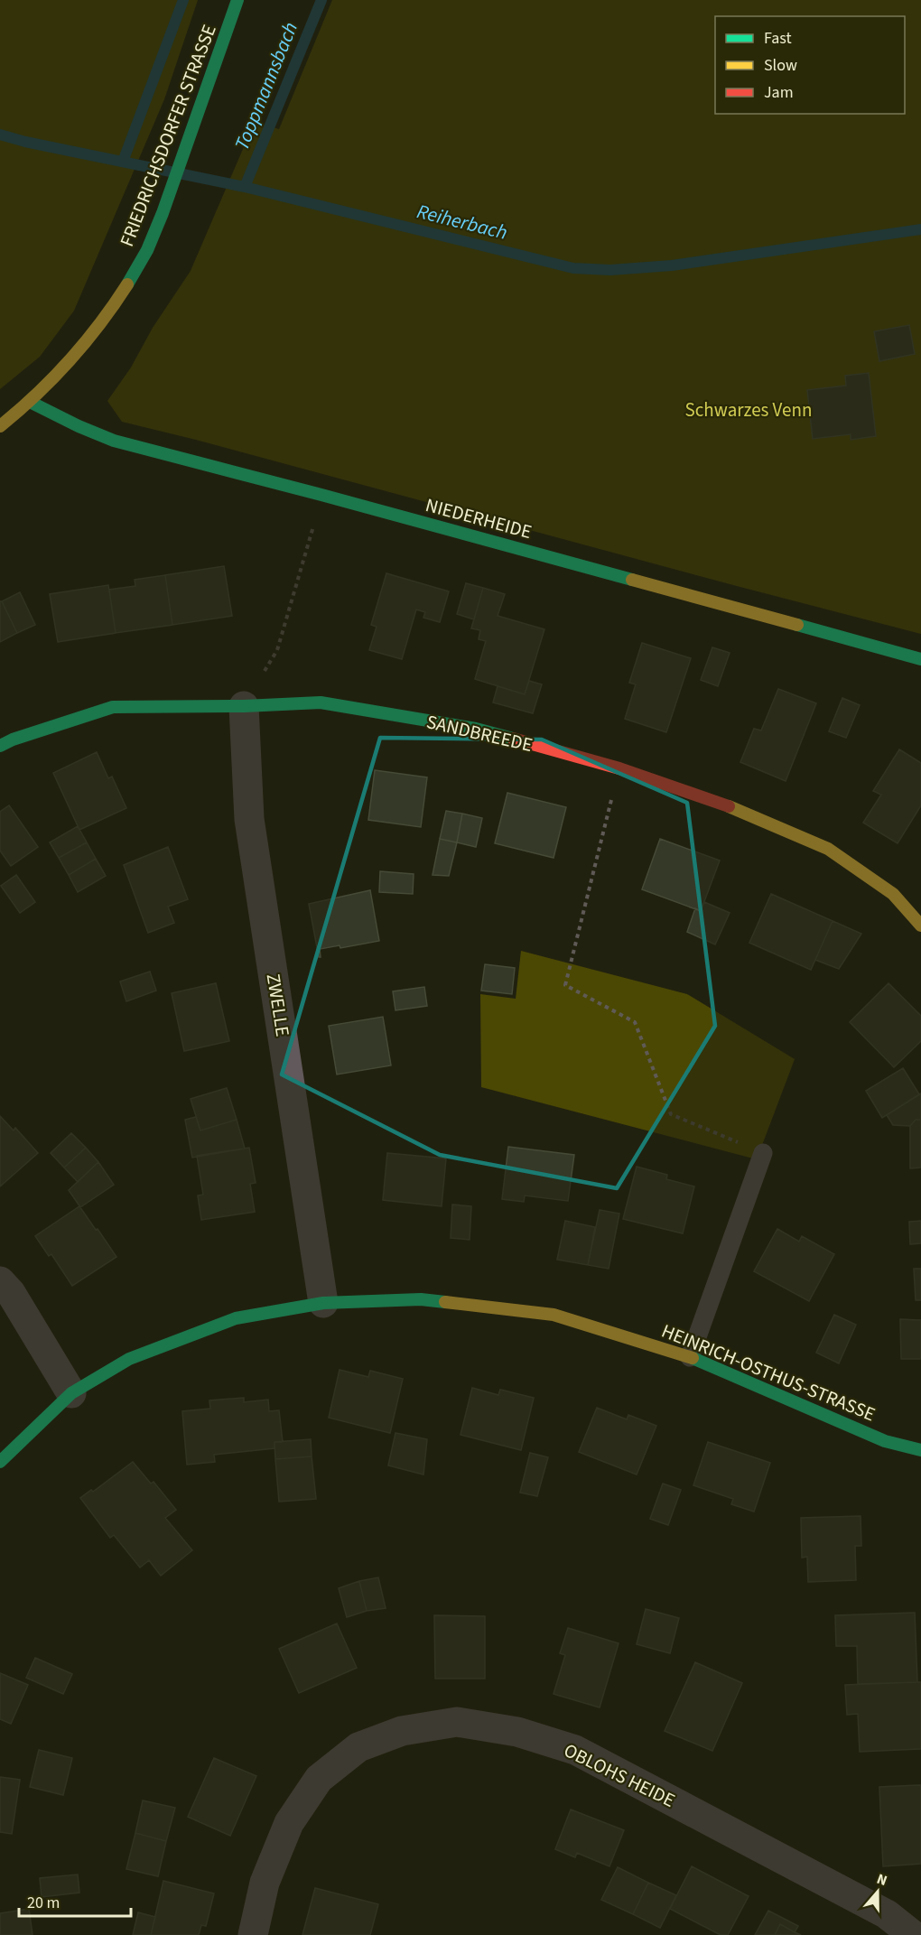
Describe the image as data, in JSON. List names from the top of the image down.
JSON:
{
  "streets": {
    "street": [
      "FRIEDRICHSDORFER STRASSE",
      "NIEDERHEIDE",
      "SANDBREEDE",
      "ZWELLE",
      "HEINRICH-OSTHUS-STRASSE",
      "OBLOHS HEIDE"
    ]
  },
  "crossings": [
    ["FRIEDRICHSDORFER STRASSE", "NIEDERHEIDE"],
    ["SANDBREEDE", "ZWELLE"],
    ["ZWELLE", "HEINRICH-OSTHUS-STRASSE"]
  ],
  "water": ["Toppmannsbach", "Reiherbach"],
  "parks": ["Schwarzes Venn"],
  "legend": ["Fast", "Slow", "Jam"],
  "scale_bar": "20 m",
  "north": "top"
}
